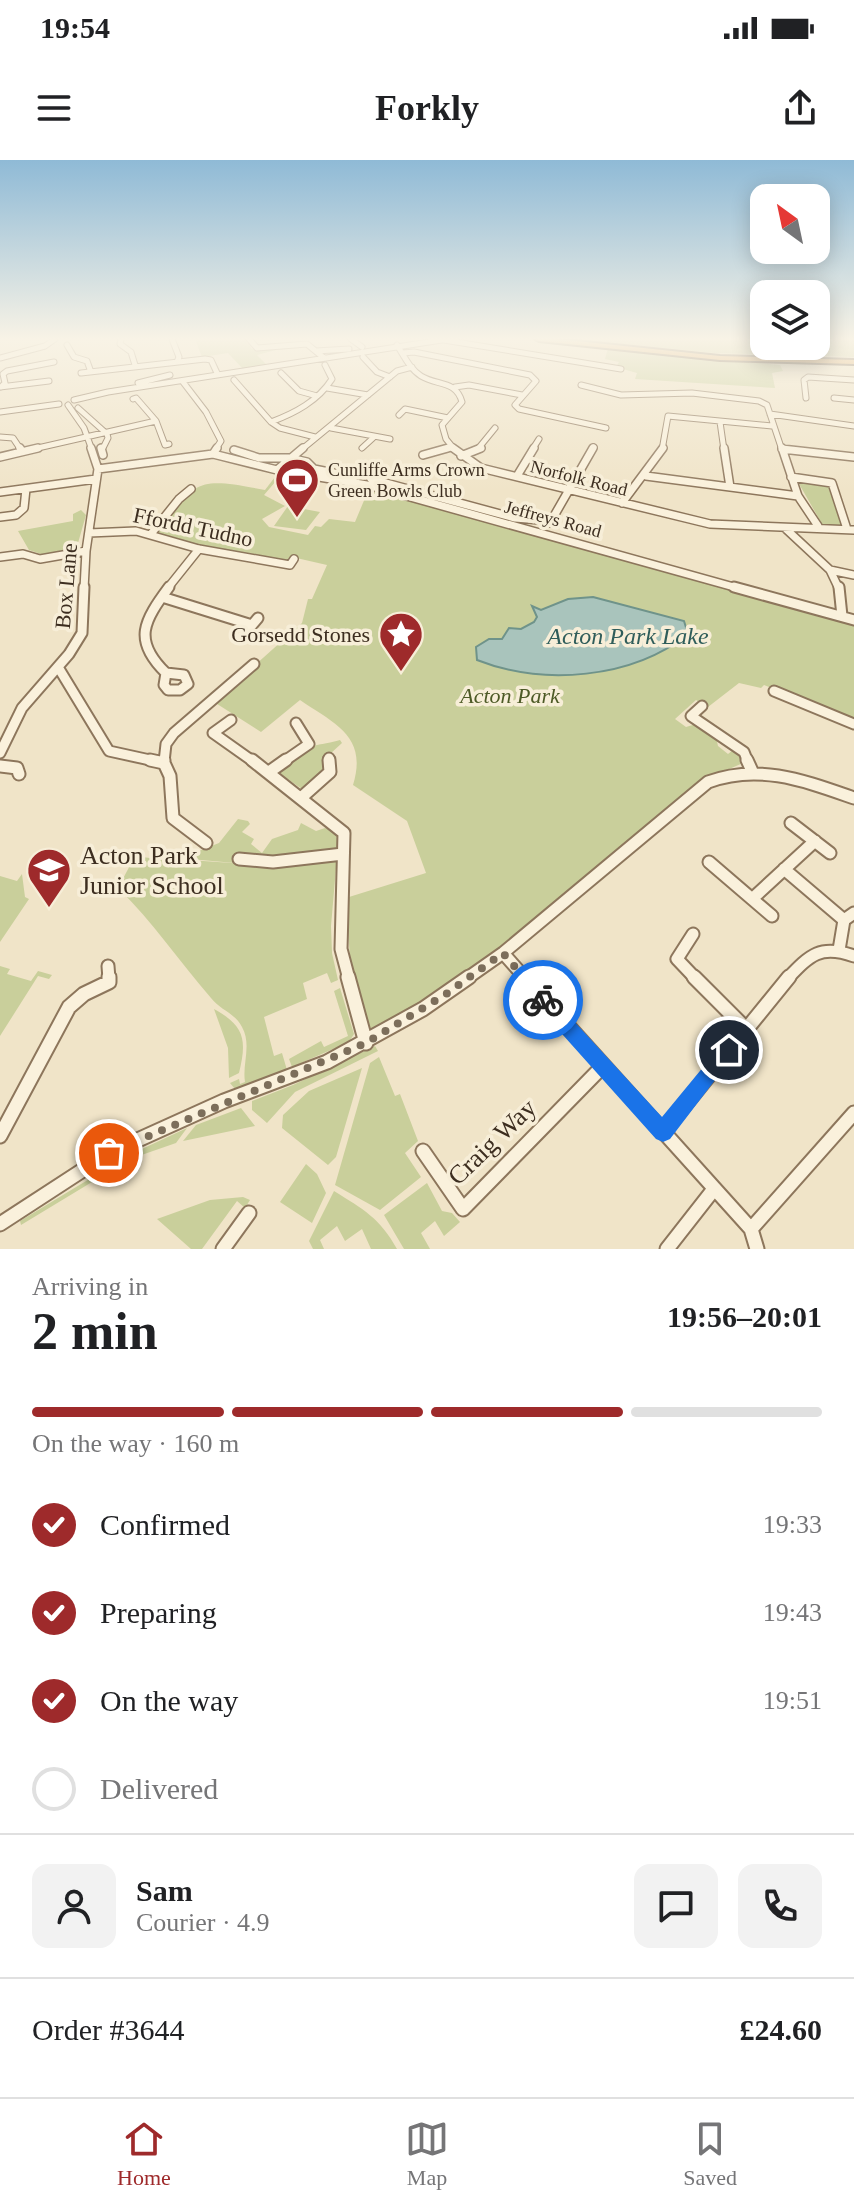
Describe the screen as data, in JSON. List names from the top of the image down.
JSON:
{
  "streets": {
    "street": [
      "Norfolk Road",
      "Jeffreys Road",
      "Ffordd Tudno",
      "Box Lane",
      "Craig Way"
    ]
  },
  "crossings": [
    ["Jeffreys Road", "Box Lane"],
    ["Ffordd Tudno", "Box Lane"]
  ],
  "water": ["Acton Park Lake"],
  "parks": ["Acton Park"],
  "places": {
    "sports": ["Cunliffe Arms Crown Green Bowls Club"],
    "place": ["Gorsedd Stones"],
    "school or university": ["Acton Park Junior School"]
  },
  "north": "top left",
  "page": {
    "status": "19:54",
    "header": "Forkly",
    "heading": ["2 min", "Arriving in", "19:56–20:01"],
    "panel": [
      "Sam",
      "Courier · 4.9",
      "Order #3644",
      "£24.60"
    ],
    "bar": "On the way · 160 m",
    "list": [
      ["Confirmed", "19:33"],
      ["Preparing", "19:43"],
      ["On the way", "19:51"],
      "Delivered"
    ],
    "tabs": ["Home", "Map", "Saved"]
  }
}
